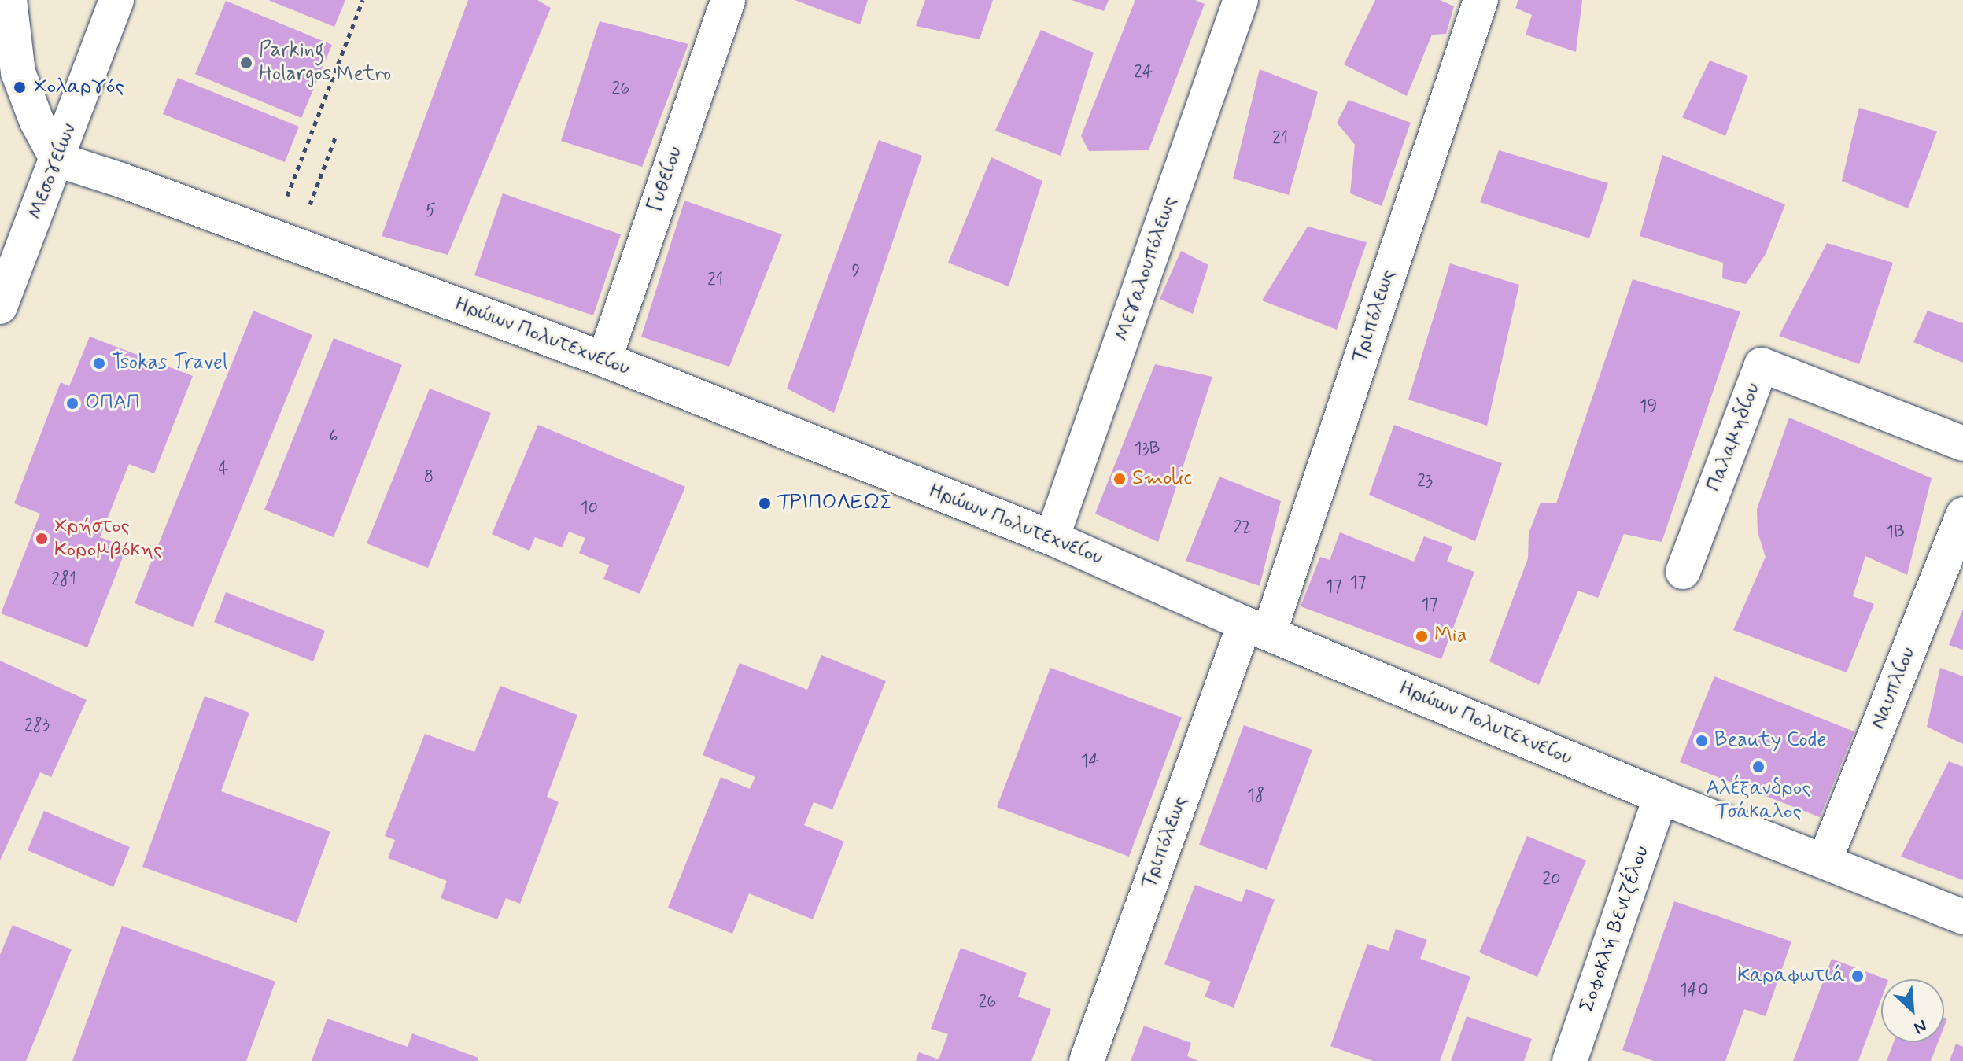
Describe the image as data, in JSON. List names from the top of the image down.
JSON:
{
  "streets": {
    "street": [
      "Μεσογείων",
      "Γυθείου",
      "Μεγαλουπόλεως",
      "Τριπόλεως",
      "Ηρώων Πολυτεχνείου",
      "Παλαμηδίου",
      "Ναυπλίου",
      "Σοφοκλή Βενιζέλου"
    ]
  },
  "crossings": [
    ["Μεσογείων", "Ηρώων Πολυτεχνείου"],
    ["Γυθείου", "Ηρώων Πολυτεχνείου"],
    ["Μεγαλουπόλεως", "Ηρώων Πολυτεχνείου"],
    ["Τριπόλεως", "Ηρώων Πολυτεχνείου"],
    ["Ηρώων Πολυτεχνείου", "Ναυπλίου"],
    ["Ηρώων Πολυτεχνείου", "Σοφοκλή Βενιζέλου"]
  ],
  "places": [
    "Parking Holargos Metro",
    "Χολαργός",
    "Tsokas Travel",
    "ΟΠΑΠ",
    "Smolic",
    "ΤΡΙΠΟΛΕΩΣ",
    "Χρήστος Κορομβόκης",
    "Mia",
    "Beauty Code",
    "Αλέξανδρος Τσάκαλος",
    "Καραφωτιά"
  ],
  "house_numbers": [
    "24",
    "26",
    "21",
    "5",
    "9",
    "21",
    "19",
    "6",
    "13B",
    "4",
    "8",
    "23",
    "10",
    "22",
    "1B",
    "281",
    "17",
    "17",
    "17",
    "283",
    "14",
    "18",
    "20",
    "140",
    "26"
  ],
  "north": "bottom right"
}
